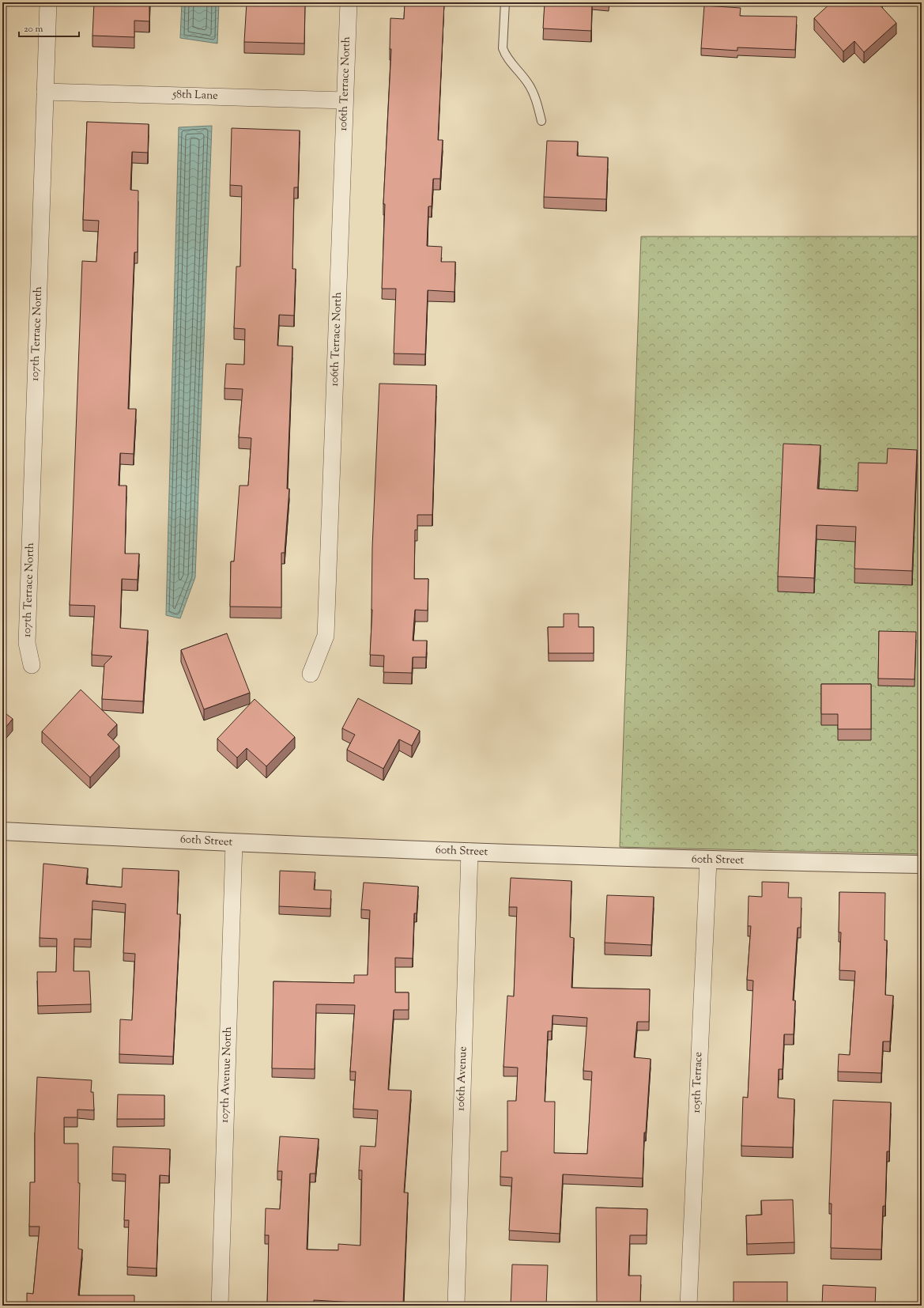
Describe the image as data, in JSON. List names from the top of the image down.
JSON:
{
  "streets": {
    "street": [
      "106th Terrace North",
      "58th Lane",
      "107th Terrace North",
      "60th Street",
      "107th Avenue North",
      "106th Avenue",
      "105th Terrace"
    ]
  },
  "crossings": [
    ["106th Terrace North", "58th Lane"],
    ["58th Lane", "107th Terrace North"],
    ["60th Street", "107th Avenue North"],
    ["60th Street", "106th Avenue"],
    ["60th Street", "105th Terrace"]
  ],
  "scale_bar": "20 m"
}
